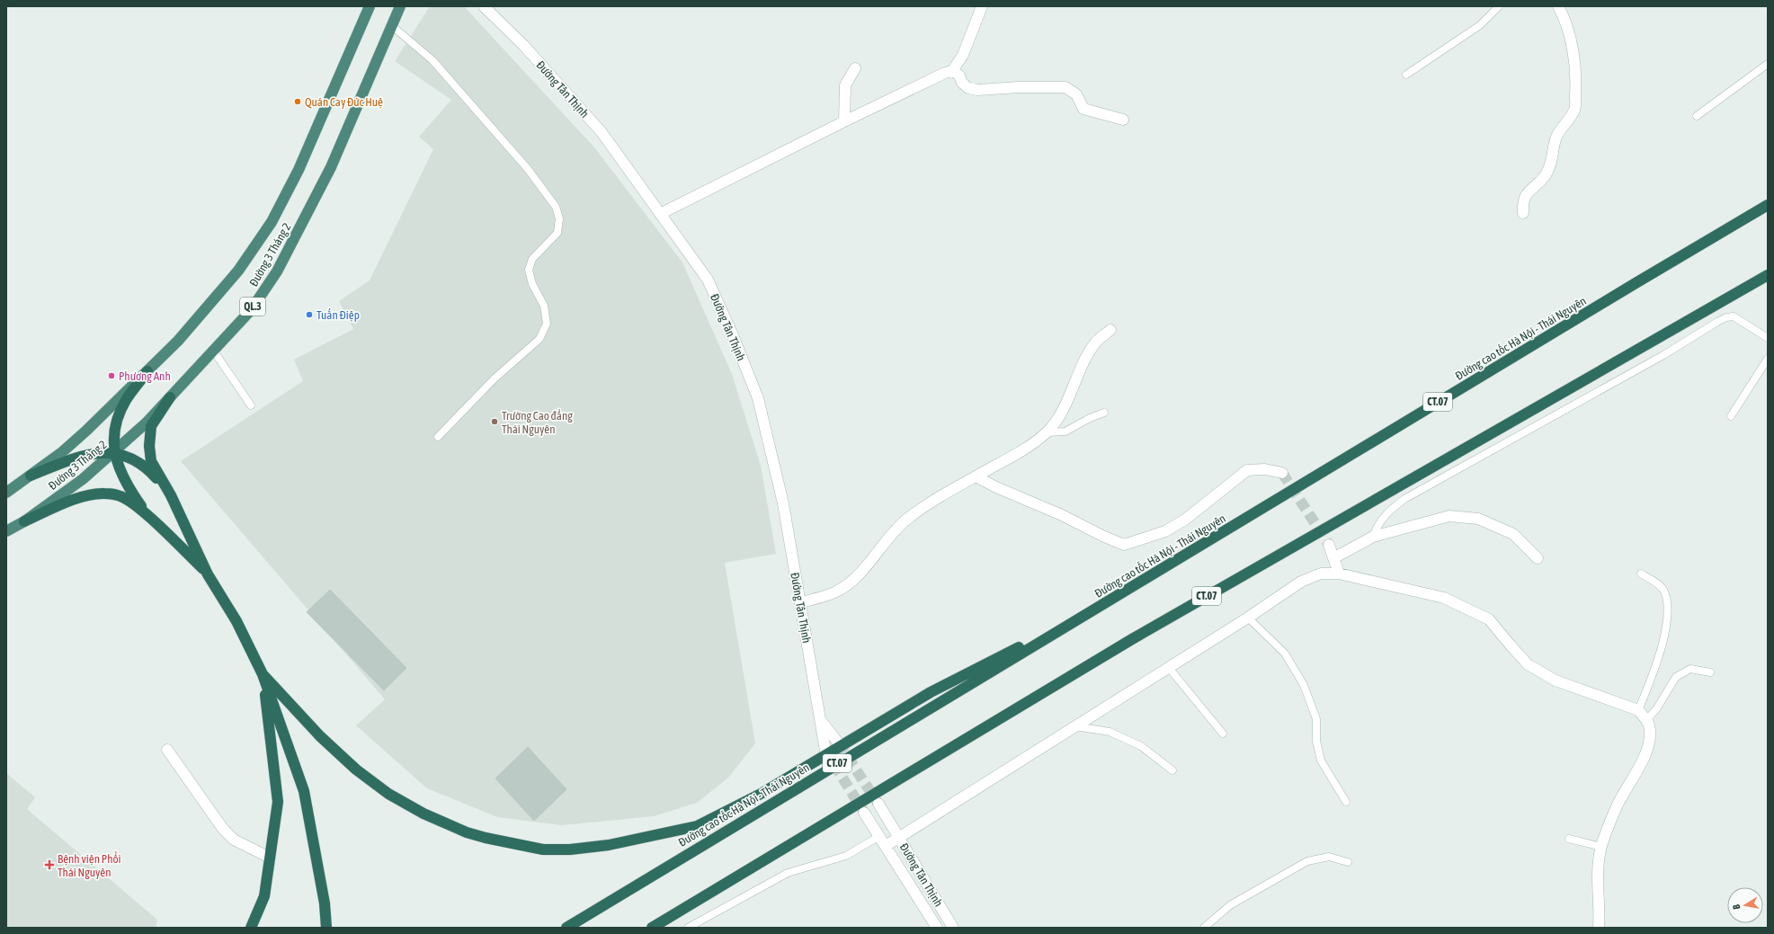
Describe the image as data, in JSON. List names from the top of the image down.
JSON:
{
  "streets": {
    "highway": [
      "Đường 3 Tháng 2",
      "QL.3",
      "Đường cao tốc Hà Nội - Thái Nguyên",
      "CT.07"
    ],
    "street": ["Đường Tân Thịnh"]
  },
  "places": {
    "other": [
      "Quán Cay Đức Huệ",
      "Tuấn Điệp",
      "Phương Anh",
      "Trường Cao đẳng Thái Nguyên"
    ],
    "health": ["Bệnh viện Phổi Thái Nguyên"]
  },
  "north": "left"
}
